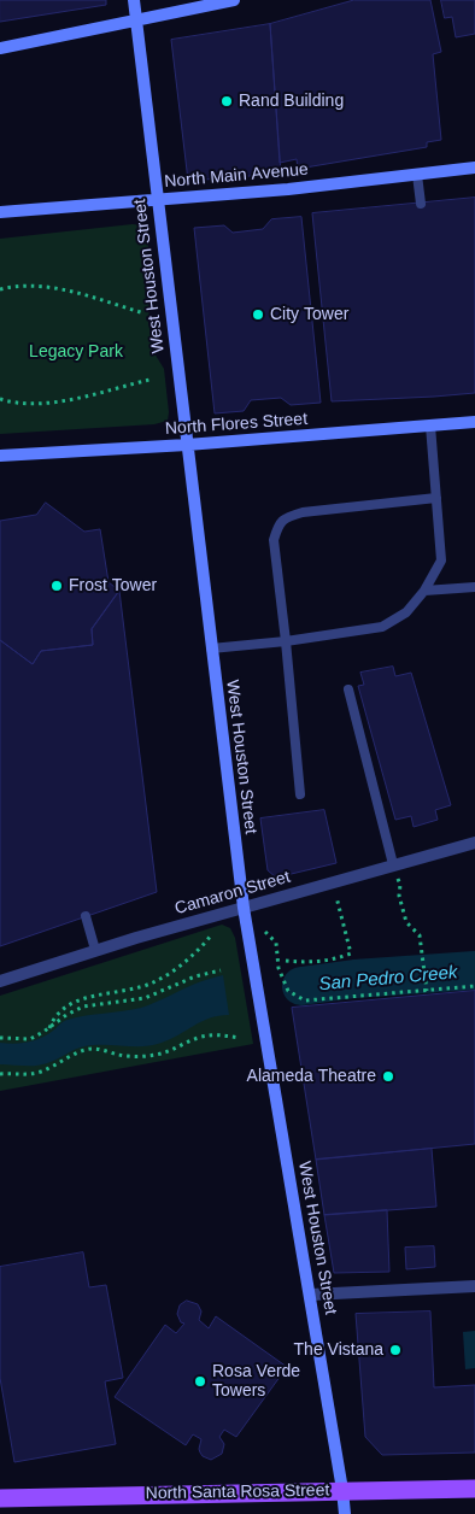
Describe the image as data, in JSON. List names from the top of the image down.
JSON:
{
  "streets": {
    "main road": [
      "North Main Avenue",
      "West Houston Street",
      "North Flores Street",
      "North Santa Rosa Street"
    ],
    "street": ["Camaron Street"]
  },
  "crossings": [
    ["North Main Avenue", "West Houston Street"],
    ["West Houston Street", "North Flores Street"],
    ["West Houston Street", "Camaron Street"],
    ["West Houston Street", "North Santa Rosa Street"]
  ],
  "water": ["San Pedro Creek"],
  "parks": ["Legacy Park"],
  "places": [
    "Rand Building",
    "City Tower",
    "Frost Tower",
    "Alameda Theatre",
    "The Vistana",
    "Rosa Verde Towers"
  ]
}
